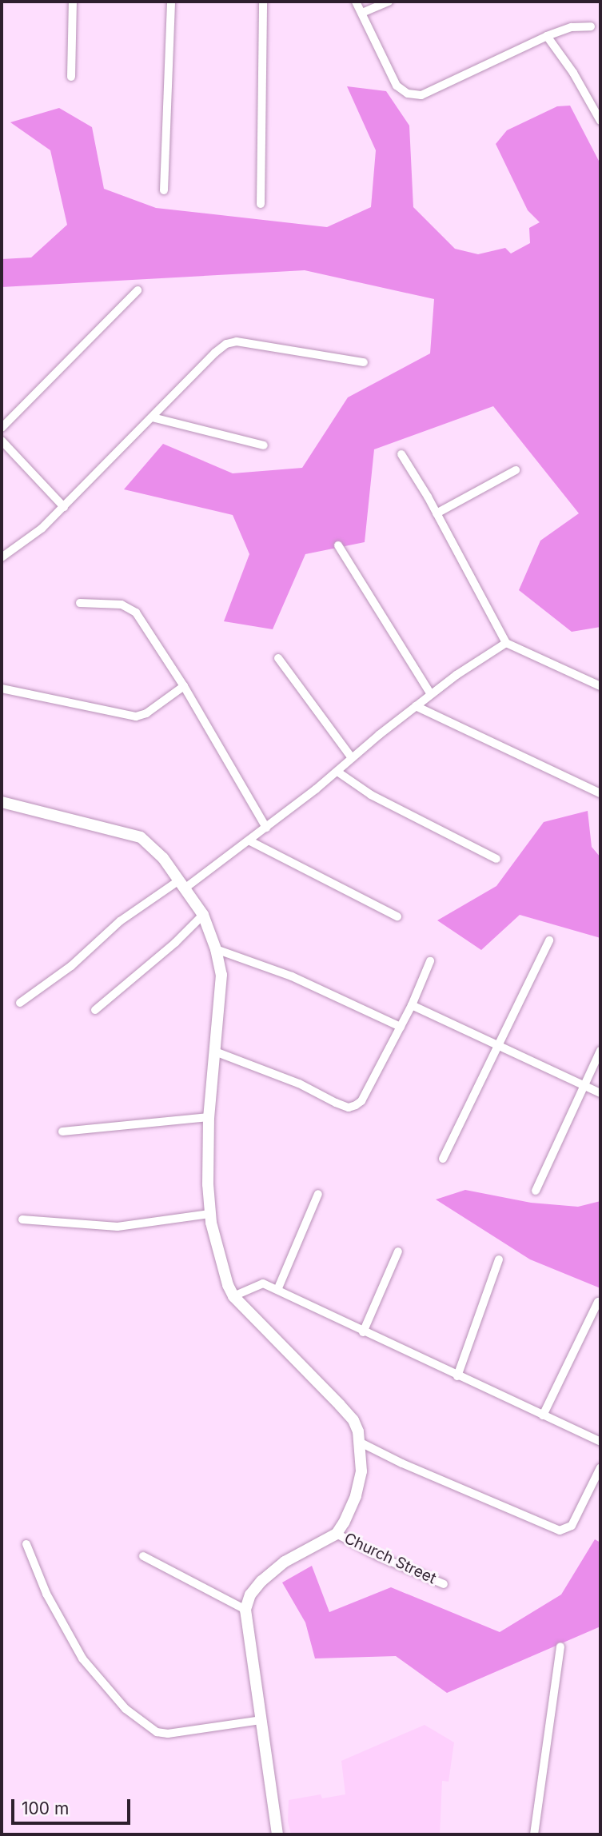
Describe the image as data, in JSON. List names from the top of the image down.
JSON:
{
  "streets": {
    "street": ["Church Street"]
  },
  "scale_bar": "100 m"
}
